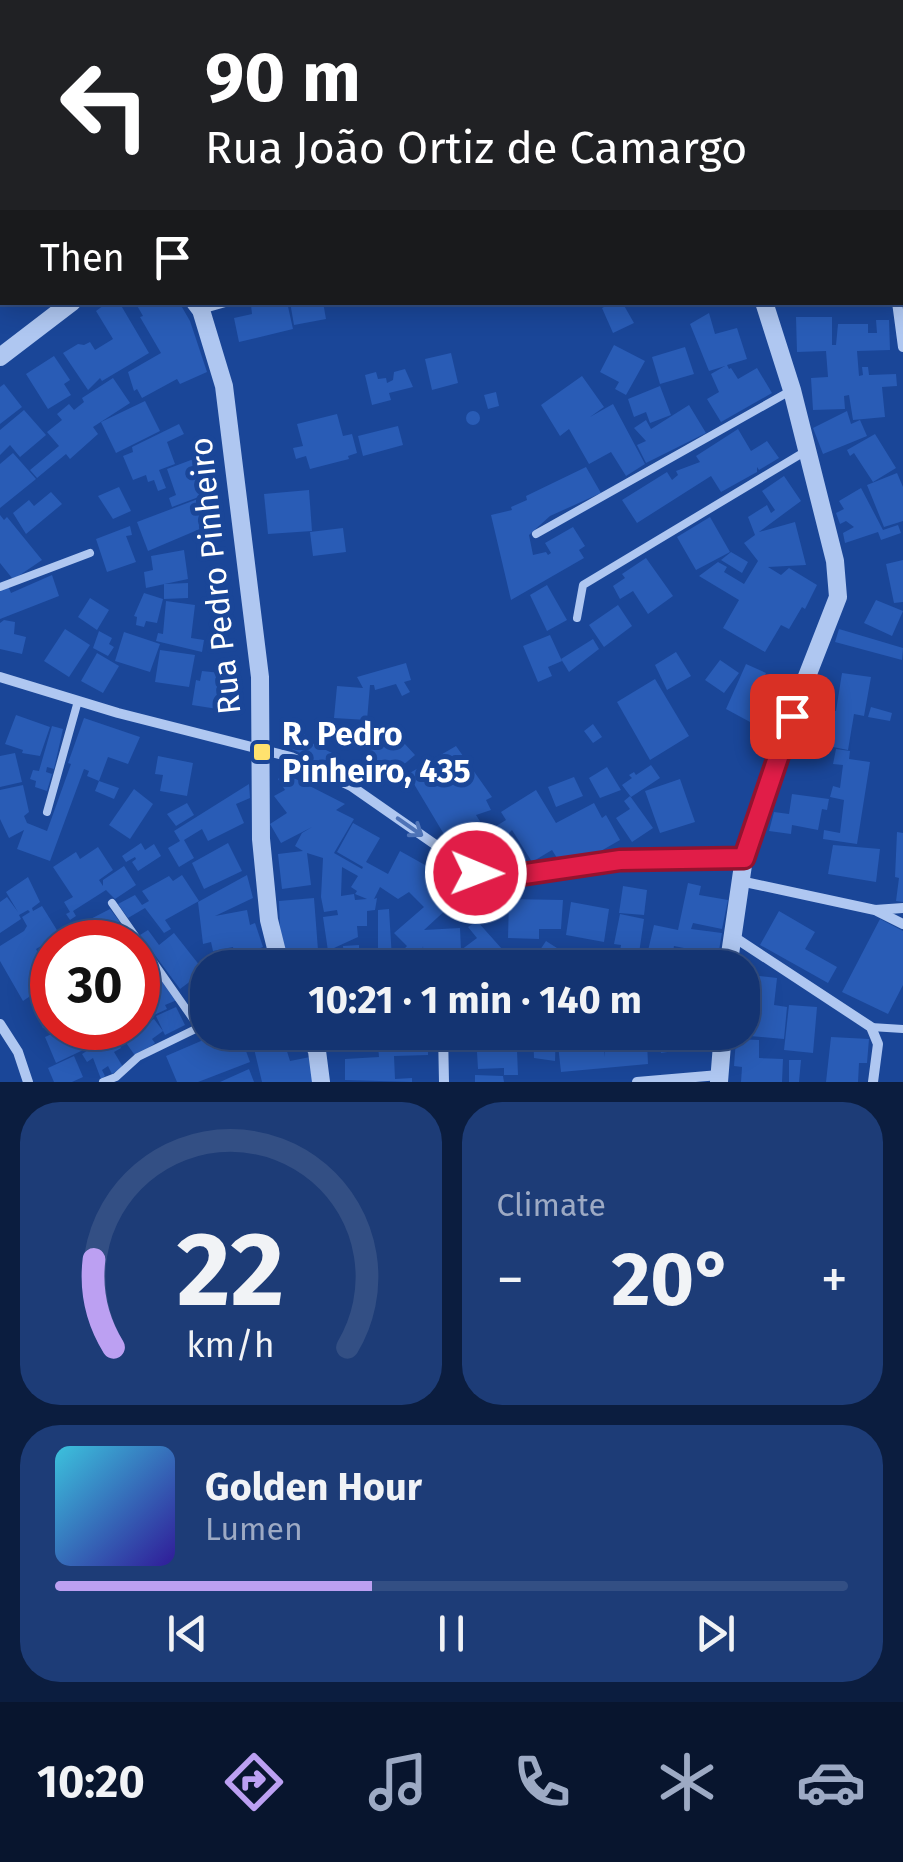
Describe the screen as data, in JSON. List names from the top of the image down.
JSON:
{
  "streets": {
    "street": ["Rua Pedro Pinheiro"]
  },
  "places": {
    "transit": ["R. Pedro Pinheiro, 435"]
  },
  "page": {
    "turn": ["90 m", "Rua João Ortiz de Camargo"],
    "then": "Then",
    "limit": "30",
    "trip": "10:21 · 1 min · 140 m",
    "tile": "Climate",
    "heat": ["−", "20°", "+"],
    "song": ["Golden Hour", "Lumen"],
    "tabs": "10:20",
    "gauge": ["22", "km/h"]
  }
}
